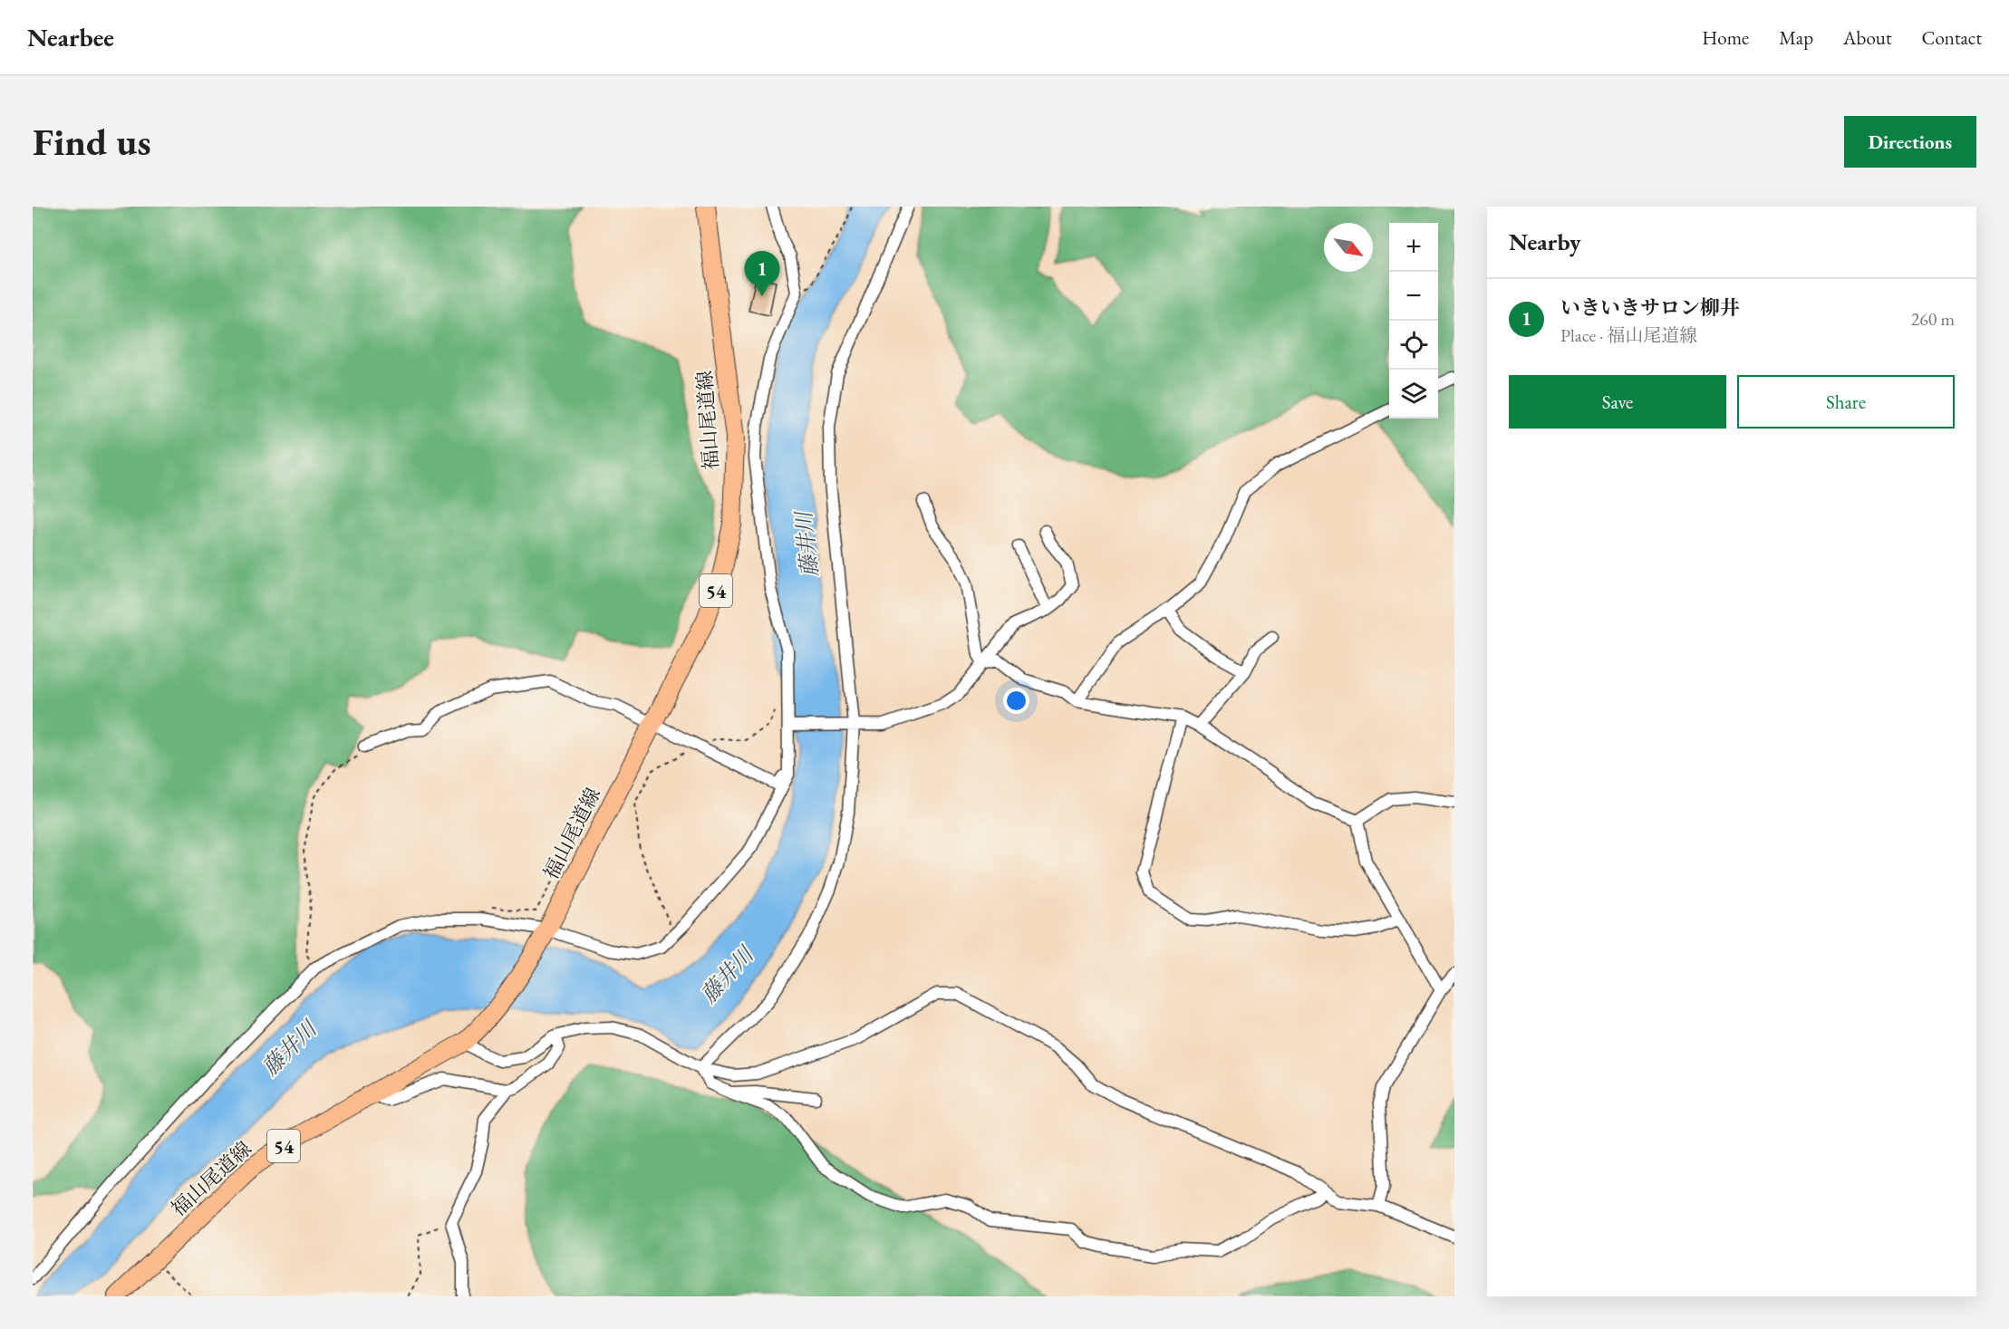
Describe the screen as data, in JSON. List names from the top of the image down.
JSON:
{
  "streets": {
    "main road": ["福山尾道線", "54"]
  },
  "water": ["藤井川"],
  "north": "bottom right",
  "page": {
    "header": "Nearbee",
    "nav": [
      "Home",
      "Map",
      "About",
      "Contact"
    ],
    "buttons": [
      "Directions",
      ["Save", "Share"]
    ],
    "title": "Find us",
    "heading": "Nearby",
    "map_buttons": ["+", "−"],
    "pins": "1",
    "list": [
      {
        "mark": "1",
        "name": "いきいきサロン柳井",
        "note": "Place · 福山尾道線",
        "value": "260 m"
      }
    ]
  }
}
